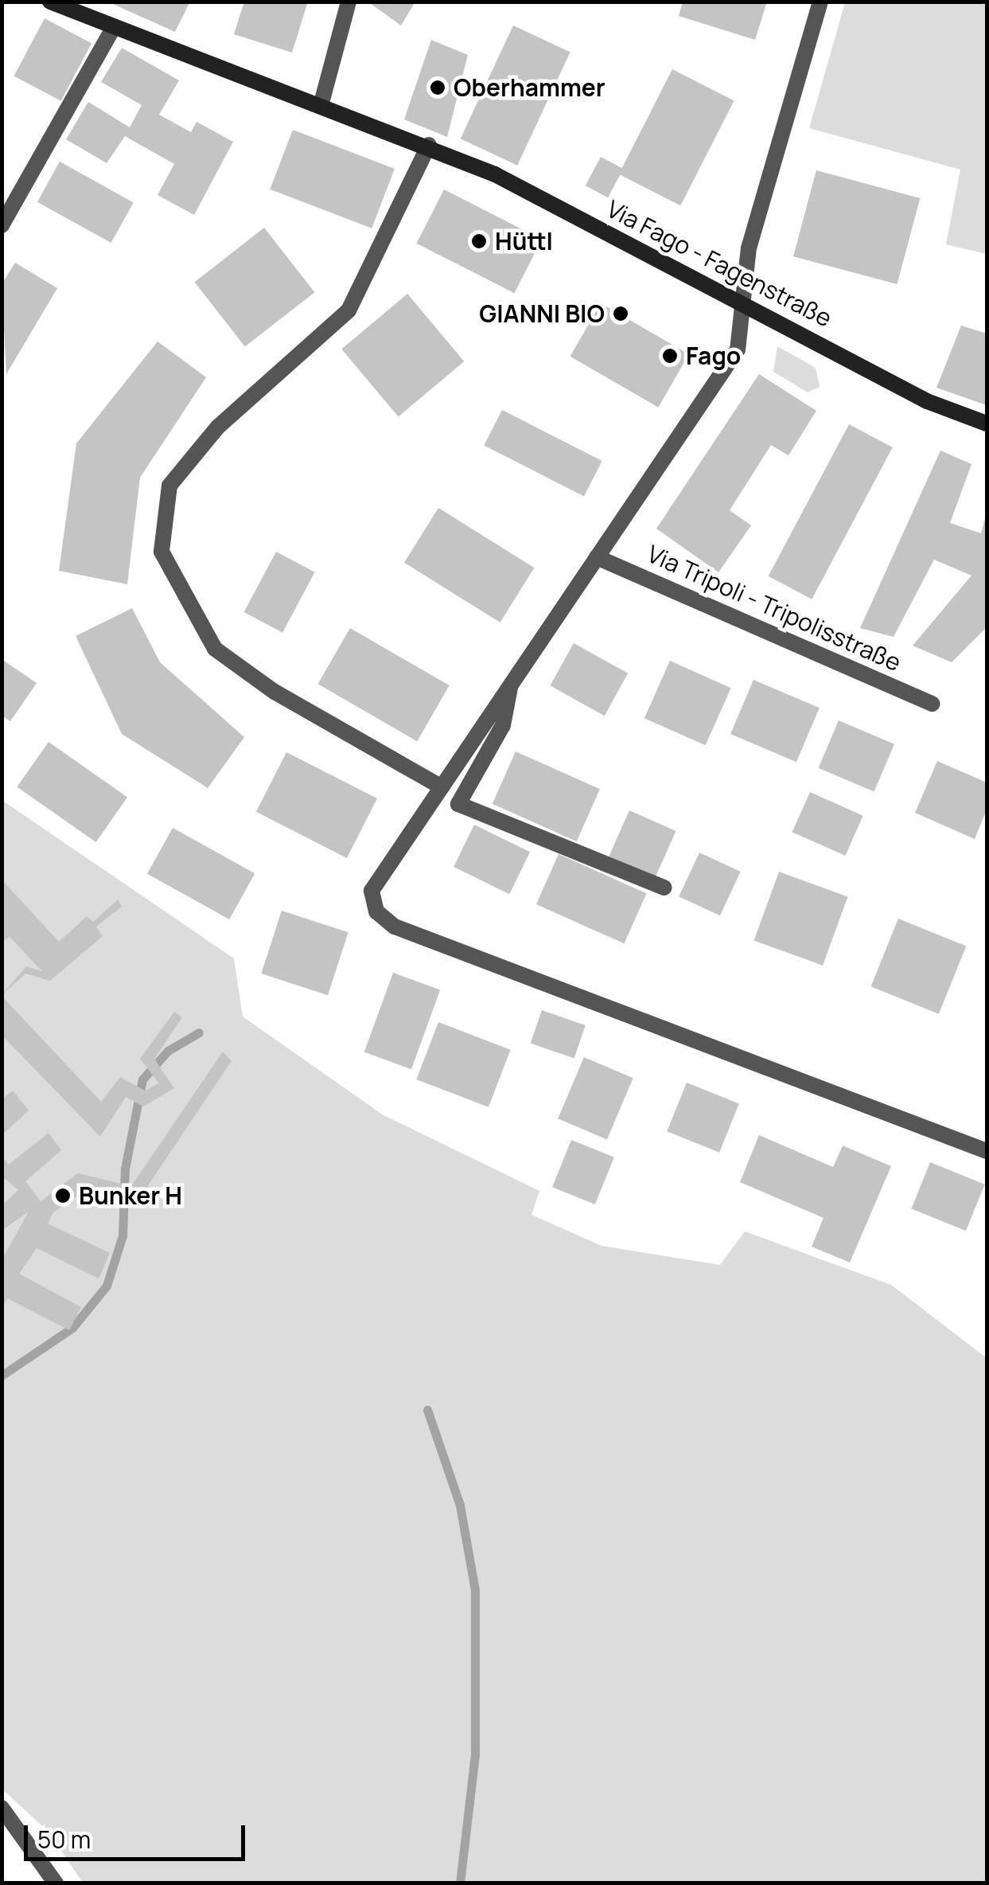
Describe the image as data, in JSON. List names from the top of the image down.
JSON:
{
  "streets": {
    "street": ["Via Fago - Fagenstraße", "Via Tripoli - Tripolisstraße"]
  },
  "places": [
    "Oberhammer",
    "Hüttl",
    "GIANNI BIO",
    "Fago",
    "Bunker H"
  ],
  "scale_bar": "50 m"
}
